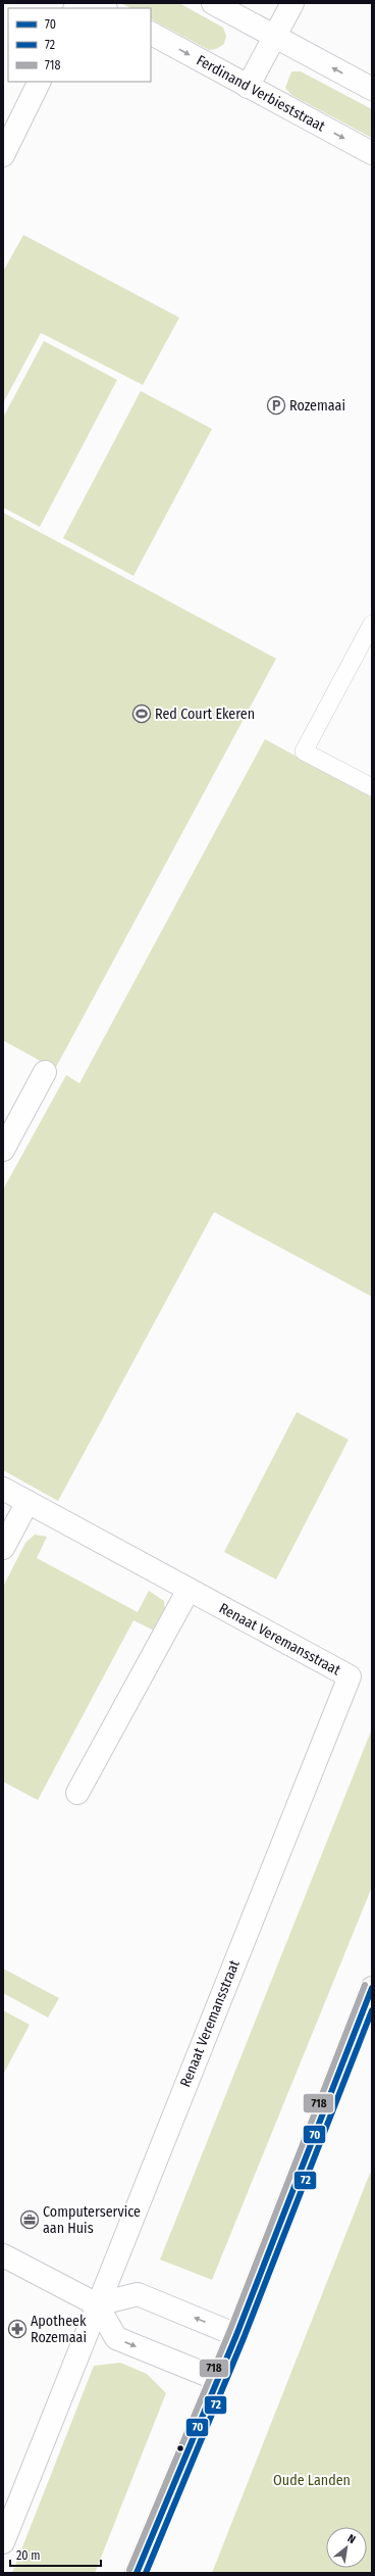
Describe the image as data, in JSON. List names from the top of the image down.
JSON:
{
  "streets": {
    "street": ["Ferdinand Verbieststraat", "Renaat Veremansstraat"]
  },
  "parks": ["Oude Landen"],
  "places": {
    "parking": ["Rozemaai"],
    "sports": ["Red Court Ekeren"],
    "office": ["Computerservice aan Huis"],
    "pharmacy": ["Apotheek Rozemaai"]
  },
  "lines": ["transit line 718", "transit line 70", "transit line 72"],
  "legend": ["70", "72", "718"],
  "scale_bar": "20 m",
  "north": "top right"
}
